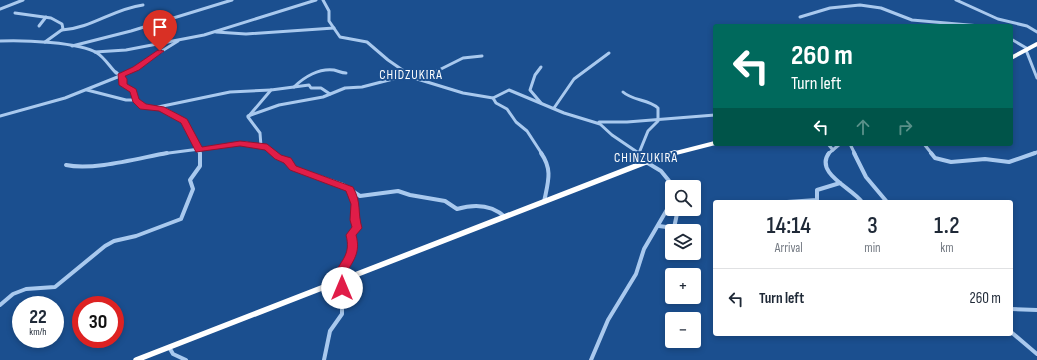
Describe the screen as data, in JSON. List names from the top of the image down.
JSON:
{
  "districts": ["CHIDZUKIRA", "CHINZUKIRA"],
  "page": {
    "turn": ["260 m", "Turn left"],
    "map_buttons": ["+", "−"],
    "eta": [
      "14:14",
      "Arrival",
      "3",
      "min",
      "1.2",
      "km"
    ],
    "list": [
      {
        "name": "Turn left",
        "value": "260 m"
      }
    ],
    "speed": "22 km/h",
    "limit": "30"
  }
}
